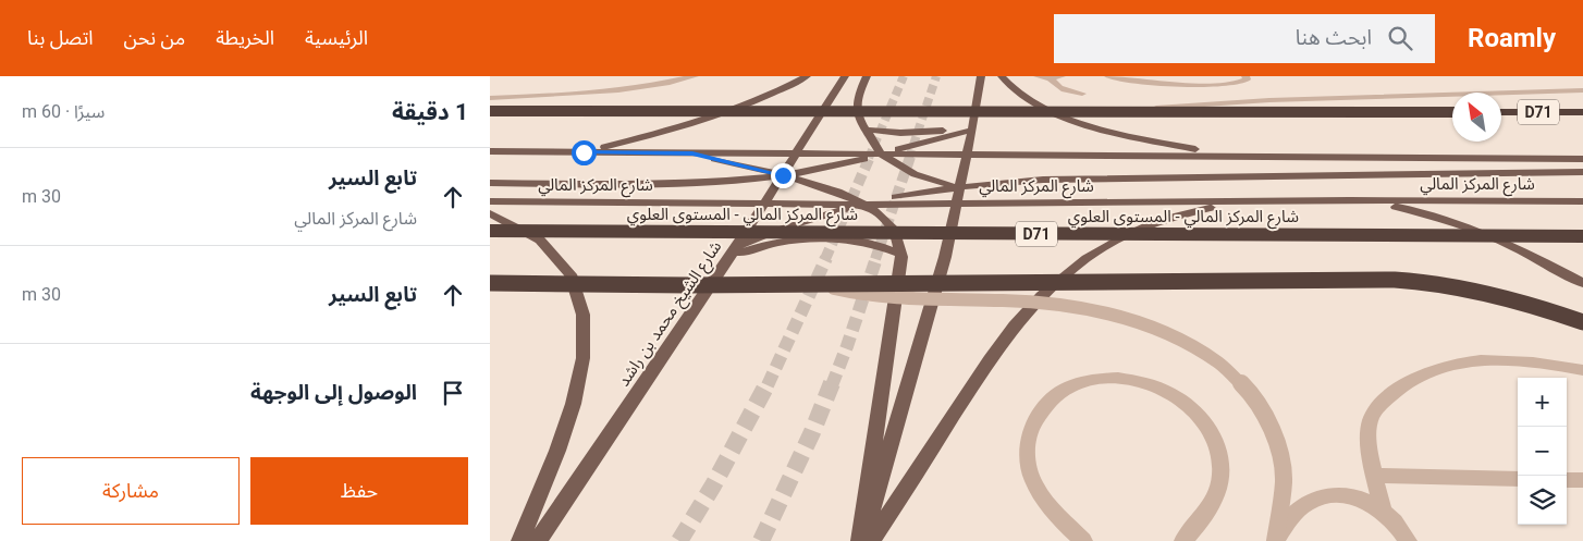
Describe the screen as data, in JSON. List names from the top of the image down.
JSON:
{
  "streets": {
    "highway": ["D71", "شارع المركز المالي - المستوى العلوي"],
    "main road": ["شارع المركز المالي", "شارع الشيخ محمد بن راشد"]
  },
  "crossings": [
    ["شارع المركز المالي", "شارع الشيخ محمد بن راشد"]
  ],
  "north": "top left",
  "page": {
    "header": "Roamly",
    "search": "ابحث هنا",
    "nav": [
      "الرئيسية",
      "الخريطة",
      "من نحن",
      "اتصل بنا"
    ],
    "heading": ["1 دقيقة", "سيرًا · 60 m"],
    "list": [
      ["تابع السير", "شارع المركز المالي", "30 m"],
      ["تابع السير", "30 m"],
      "الوصول إلى الوجهة"
    ],
    "map_buttons": ["+", "−"],
    "buttons": ["حفظ", "مشاركة"]
  }
}
